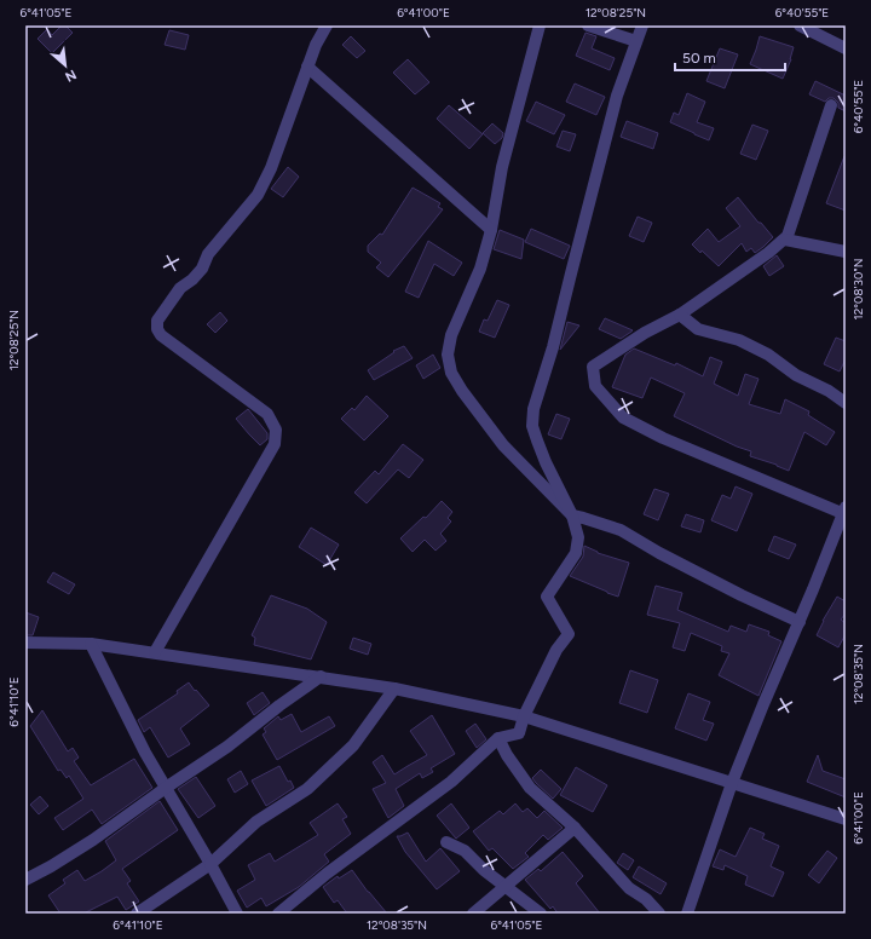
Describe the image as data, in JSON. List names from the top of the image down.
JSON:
{
  "scale_bar": "50 m",
  "north": "bottom right",
  "coordinates": [
    "6°41'05\"E",
    "6°41'00\"E",
    "12°08'25\"N",
    "6°40'55\"E",
    "12°08'30\"N",
    "12°08'35\"N",
    "6°41'10\"E"
  ]
}
